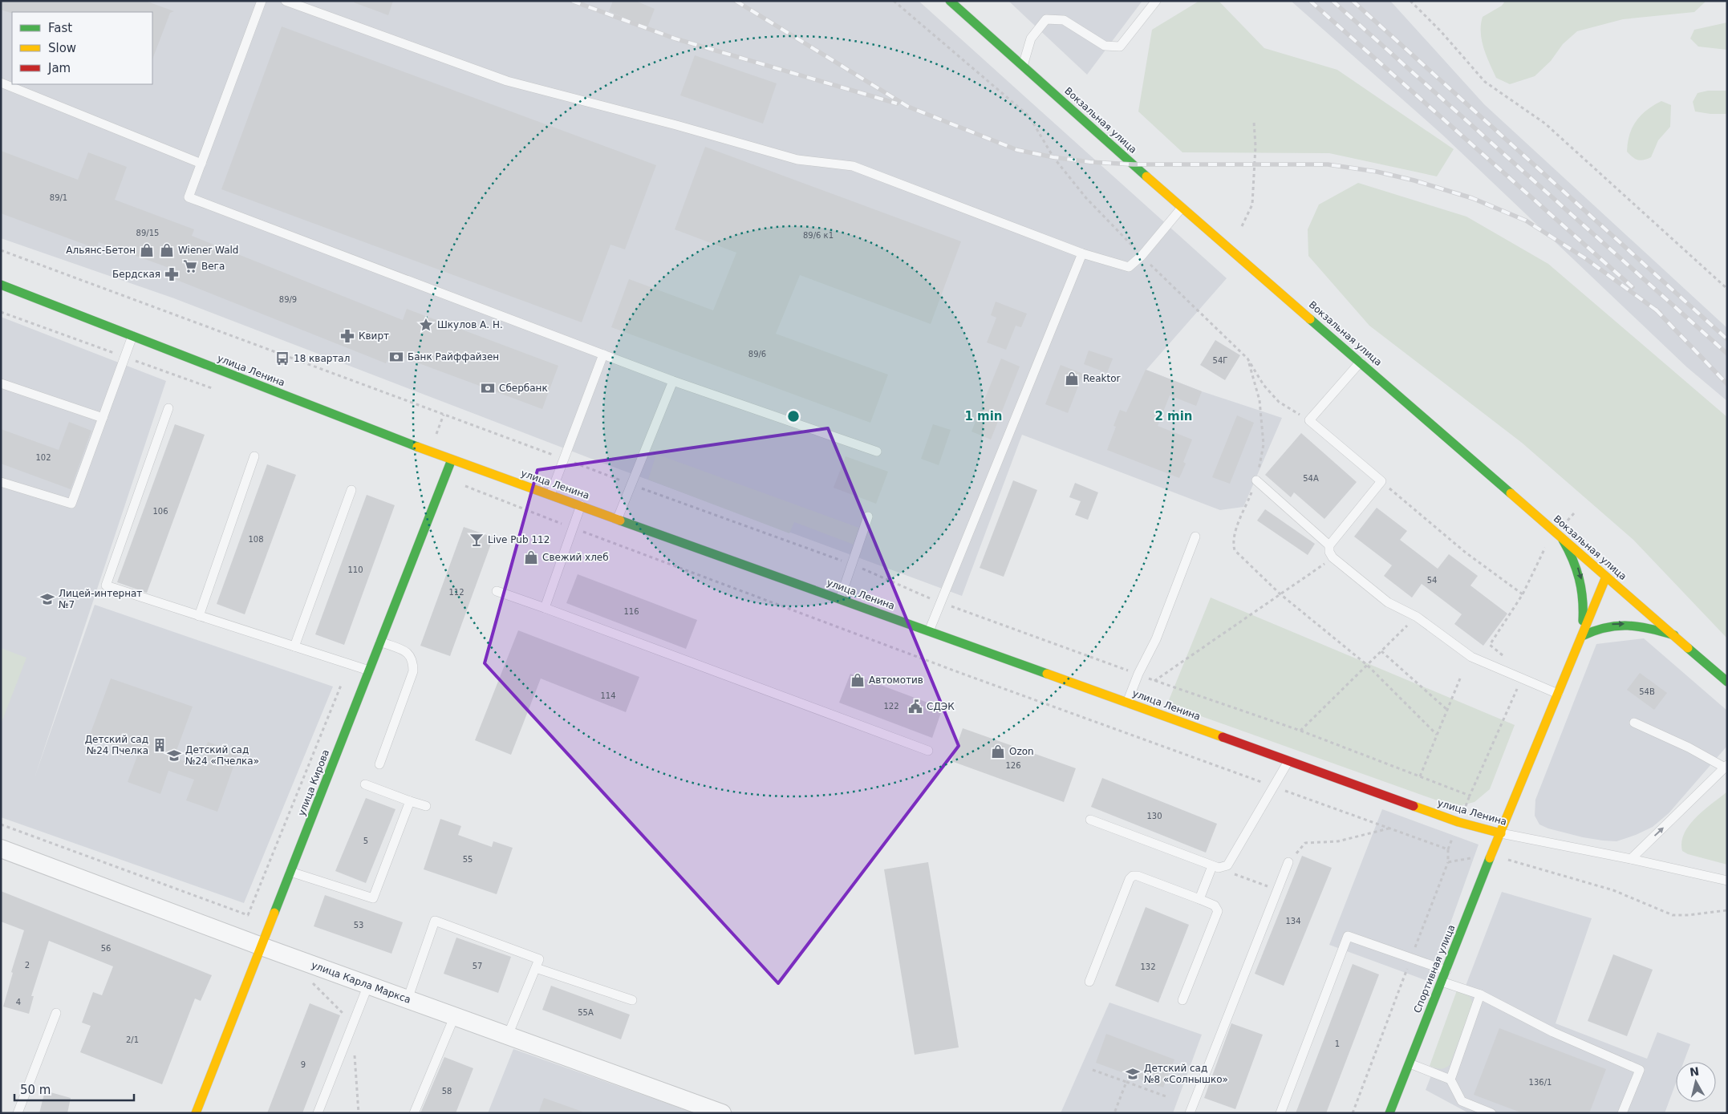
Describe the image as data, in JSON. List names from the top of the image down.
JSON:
{
  "streets": {
    "main road": [
      "Вокзальная улица",
      "улица Ленина",
      "улица Кирова",
      "Спортивная улица"
    ],
    "street": ["улица Карла Маркса"]
  },
  "crossings": [
    ["Вокзальная улица", "Спортивная улица"],
    ["улица Ленина", "улица Кирова"],
    ["улица Ленина", "Спортивная улица"],
    ["улица Кирова", "улица Карла Маркса"]
  ],
  "places": {
    "shop": [
      "Альянс-Бетон",
      "Wiener Wald",
      "Reaktor",
      "Свежий хлеб",
      "Автомотив",
      "Ozon"
    ],
    "supermarket": ["Вега"],
    "pharmacy": ["Бердская", "Квирт"],
    "place": ["Шкулов А. Н."],
    "bank": ["Банк Райффайзен", "Сбербанк"],
    "bus stop": ["18 квартал"],
    "bar": ["Live Pub 112"],
    "school or university": ["Лицей-интернат №7", "Детский сад №24 «Пчелка»", "Детский сад №8 «Солнышко»"],
    "public building": ["СДЭК"],
    "building": ["Детский сад №24 Пчелка"]
  },
  "house_numbers": [
    "89/1",
    "89/15",
    "89/6 к1",
    "89/9",
    "89/6",
    "54Г",
    "102",
    "54А",
    "106",
    "108",
    "110",
    "54",
    "112",
    "116",
    "54В",
    "114",
    "122",
    "126",
    "130",
    "5",
    "55",
    "134",
    "53",
    "56",
    "2",
    "57",
    "132",
    "4",
    "55А",
    "2/1",
    "1",
    "9",
    "136/1",
    "58"
  ],
  "legend": ["Fast", "Slow", "Jam"],
  "scale_bar": "50 m",
  "north": "top",
  "rings": ["1 min", "2 min"]
}
